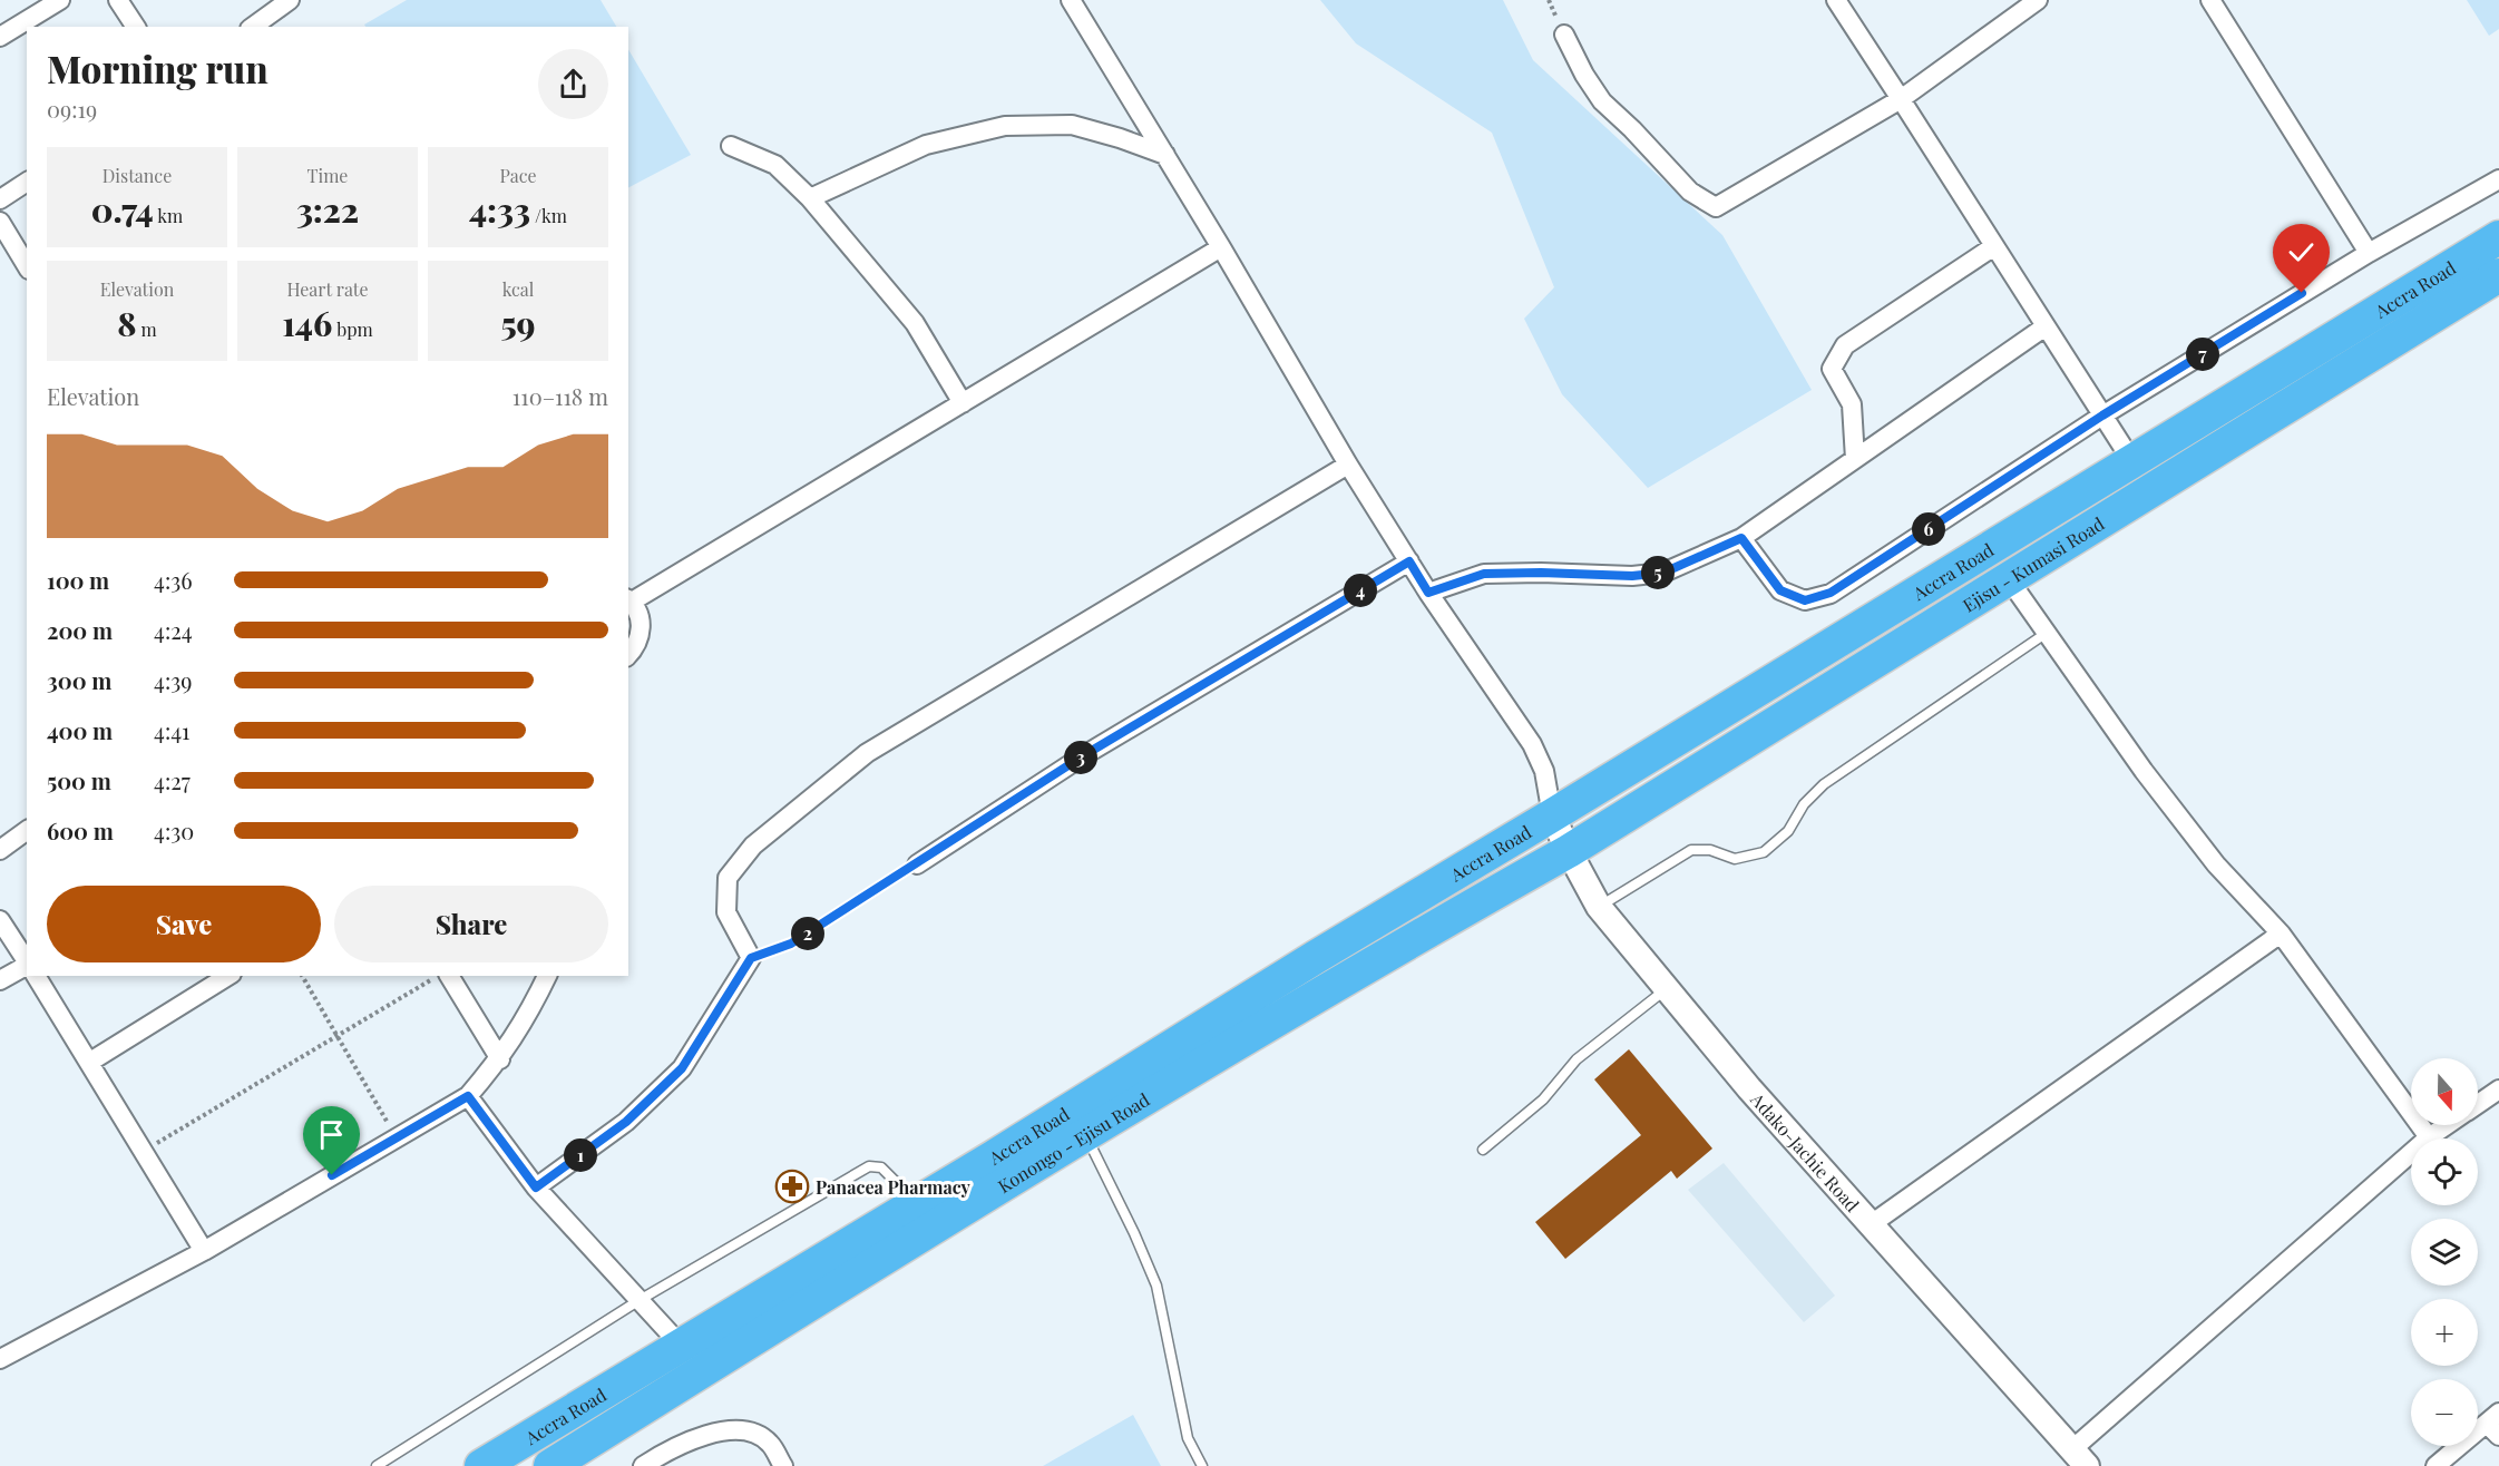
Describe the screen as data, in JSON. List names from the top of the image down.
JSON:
{
  "streets": {
    "highway": ["Accra Road", "Ejisu - Kumasi Road", "Konongo - Ejisu Road"],
    "street": ["Adako-Jachie Road"]
  },
  "crossings": [
    ["Accra Road", "Adako-Jachie Road"],
    ["Ejisu - Kumasi Road", "Konongo - Ejisu Road"],
    ["Ejisu - Kumasi Road", "Adako-Jachie Road"],
    ["Konongo - Ejisu Road", "Adako-Jachie Road"]
  ],
  "places": {
    "pharmacy": ["Panacea Pharmacy"]
  },
  "north": "bottom",
  "page": {
    "heading": ["Morning run", "09:19"],
    "stats": [
      ["Distance", "0.74 km"],
      ["Time", "3:22"],
      ["Pace", "4:33 /km"],
      ["Elevation", "8 m"],
      ["Heart rate", "146 bpm"],
      ["kcal", "59"]
    ],
    "pins": [
      "7",
      "6",
      "5",
      "4",
      "3",
      "2",
      "1"
    ],
    "chart": ["Elevation", "110–118 m"],
    "list": [
      {
        "name": "100 m",
        "note": "4:36"
      },
      {
        "name": "200 m",
        "note": "4:24"
      },
      {
        "name": "300 m",
        "note": "4:39"
      },
      {
        "name": "400 m",
        "note": "4:41"
      },
      {
        "name": "500 m",
        "note": "4:27"
      },
      {
        "name": "600 m",
        "note": "4:30"
      }
    ],
    "buttons": ["Save", "Share"],
    "map_buttons": ["+", "−"]
  }
}
